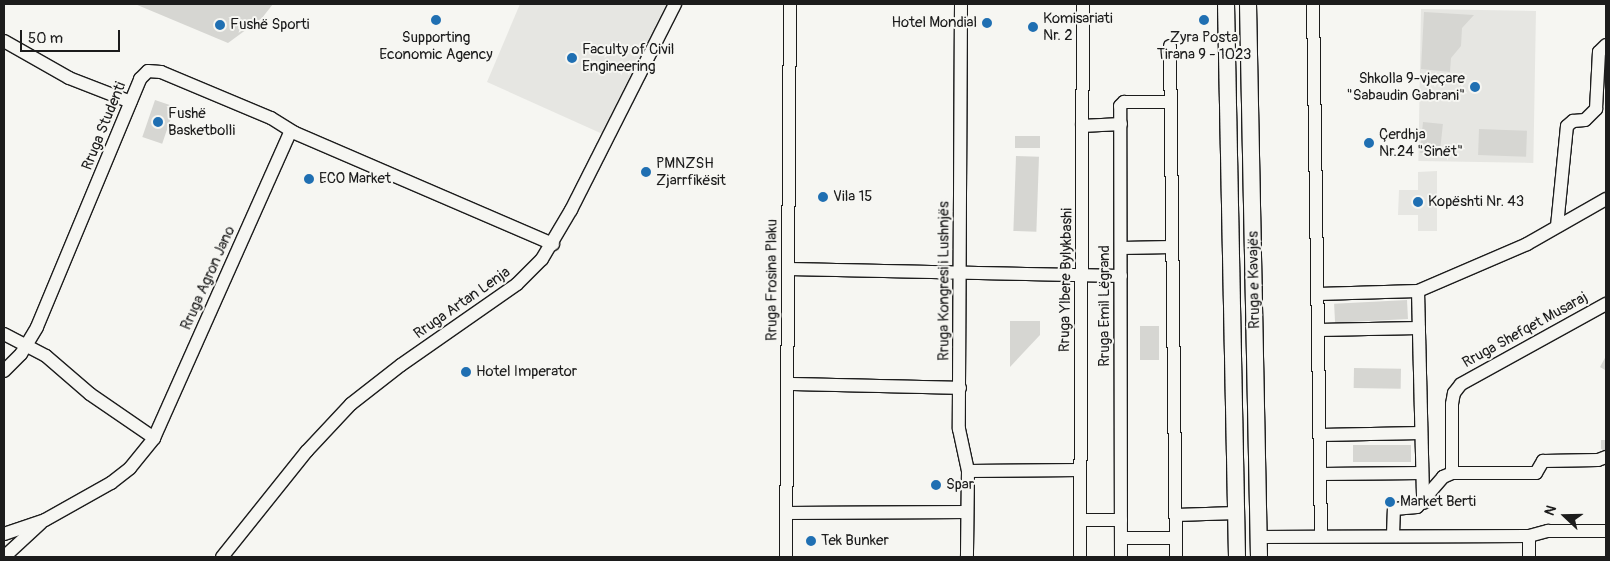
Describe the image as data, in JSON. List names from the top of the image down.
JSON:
{
  "streets": {
    "main road": ["Rruga e Kavajës"],
    "street": [
      "Rruga Studenti",
      "Rruga Agron Jano",
      "Rruga Frosina Plaku",
      "Rruga Ylbere Bylykbashi",
      "Rruga Kongresi i Lushnjës",
      "Rruga Artan Lenja",
      "Rruga Emil Lëgrand",
      "Rruga Shefqet Musaraj"
    ]
  },
  "crossings": [
    ["Rruga Studenti", "Rruga Agron Jano"],
    ["Rruga Studenti", "Rruga Artan Lenja"]
  ],
  "places": [
    "Supporting Economic Agency",
    "Zyra Posta Tirana 9 - 1023",
    "Hotel Mondial",
    "Fushë Sporti",
    "Komisariati Nr. 2",
    "Faculty of Civil Engineering",
    "Shkolla 9-vjeçare \"Sabaudin Gabrani\"",
    "Fushë Basketbolli",
    "Çerdhja Nr.24 \"Sinët\"",
    "PMNZSH Zjarrfikësit",
    "ECO Market",
    "Vila 15",
    "Kopështi Nr. 43",
    "Hotel Imperator",
    "Spar",
    "Market Berti",
    "Tek Bunker"
  ],
  "scale_bar": "50 m",
  "north": "left"
}
